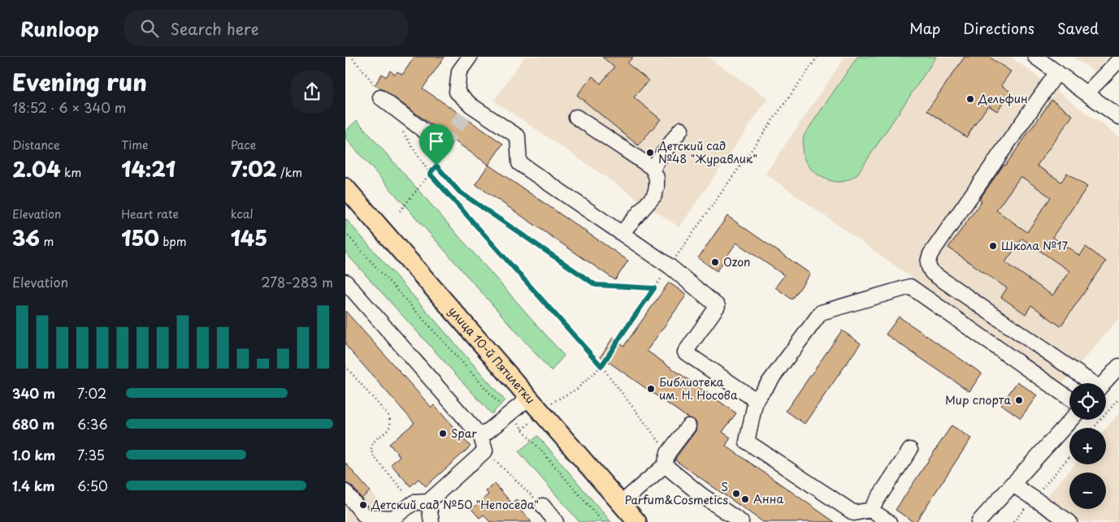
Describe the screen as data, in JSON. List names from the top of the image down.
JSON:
{
  "streets": {
    "main road": ["улица 10-й Пятилетки"]
  },
  "places": [
    "Дельфин",
    "Детский сад №48 \"Журавлик\"",
    "Школа №17",
    "Ozon",
    "Библиотека им. Н. Носова",
    "Мир спорта",
    "Spar",
    "S Parfum&Cosmetics",
    "Анна",
    "Детский сад №50 \"Непоседа\""
  ],
  "page": {
    "header": "Runloop",
    "search": "Search here",
    "nav": ["Map", "Directions", "Saved"],
    "heading": ["Evening run", "18:52 · 6 × 340 m"],
    "stats": [
      ["Distance", "2.04 km"],
      ["Time", "14:21"],
      ["Pace", "7:02 /km"],
      ["Elevation", "36 m"],
      ["Heart rate", "150 bpm"],
      ["kcal", "145"]
    ],
    "chart": ["Elevation", "278–283 m"],
    "list": [
      {
        "name": "340 m",
        "note": "7:02"
      },
      {
        "name": "680 m",
        "note": "6:36"
      },
      {
        "name": "1.0 km",
        "note": "7:35"
      },
      {
        "name": "1.4 km",
        "note": "6:50"
      }
    ],
    "map_buttons": ["+", "−"]
  }
}
